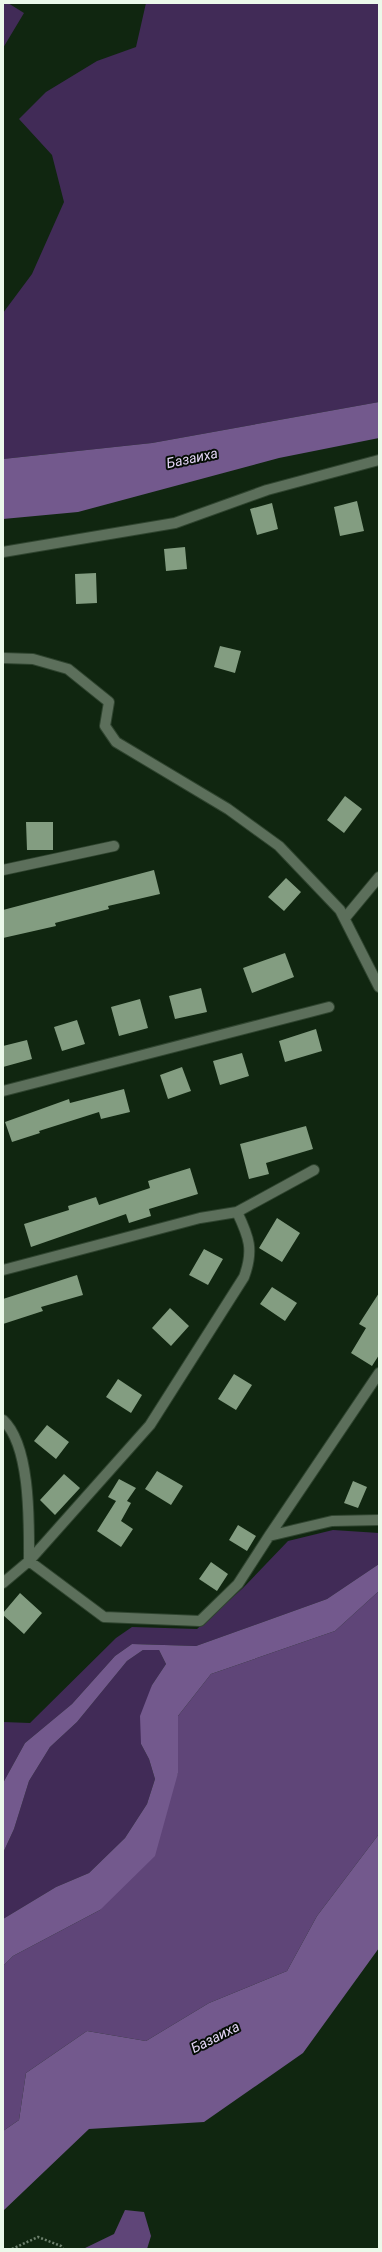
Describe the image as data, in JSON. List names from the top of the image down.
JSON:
{
  "water": ["Базаиха"]
}
